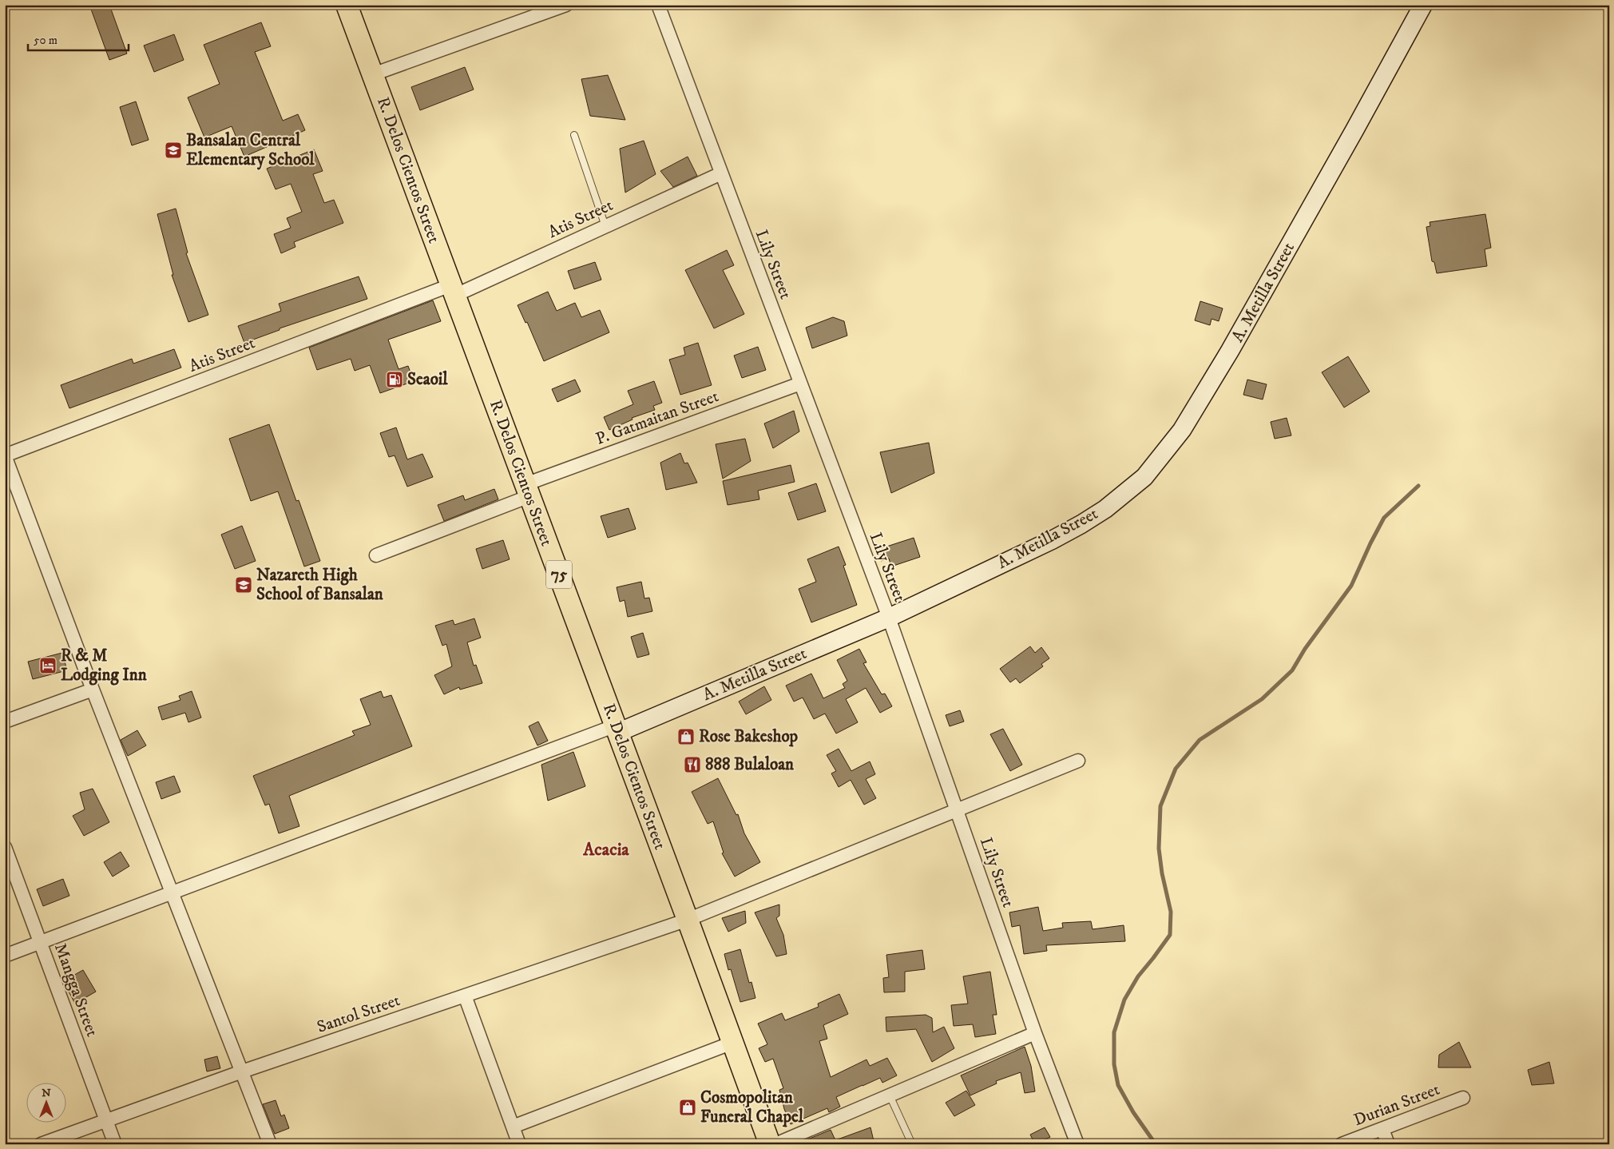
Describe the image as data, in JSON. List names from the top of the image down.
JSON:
{
  "streets": {
    "highway": ["R. Delos Cientos Street", "75"],
    "main road": ["A. Metilla Street"],
    "street": [
      "Atis Street",
      "Lily Street",
      "P. Gatmaitan Street",
      "Mangga Street",
      "Santol Street",
      "Durian Street"
    ]
  },
  "crossings": [
    ["R. Delos Cientos Street", "Atis Street"],
    ["R. Delos Cientos Street", "A. Metilla Street"],
    ["R. Delos Cientos Street", "P. Gatmaitan Street"],
    ["R. Delos Cientos Street", "Santol Street"],
    ["Atis Street", "Lily Street"],
    ["Lily Street", "A. Metilla Street"],
    ["Lily Street", "P. Gatmaitan Street"],
    ["Lily Street", "Santol Street"],
    ["Mangga Street", "Santol Street"]
  ],
  "districts": ["Acacia"],
  "places": {
    "school or university": ["Bansalan Central Elementary School", "Nazareth High School of Bansalan"],
    "fuel station": ["Seaoil"],
    "hotel": ["R & M Lodging Inn"],
    "shop": ["Rose Bakeshop", "Cosmopolitan Funeral Chapel"],
    "restaurant": ["888 Bulaloan"]
  },
  "scale_bar": "50 m",
  "north": "top"
}
